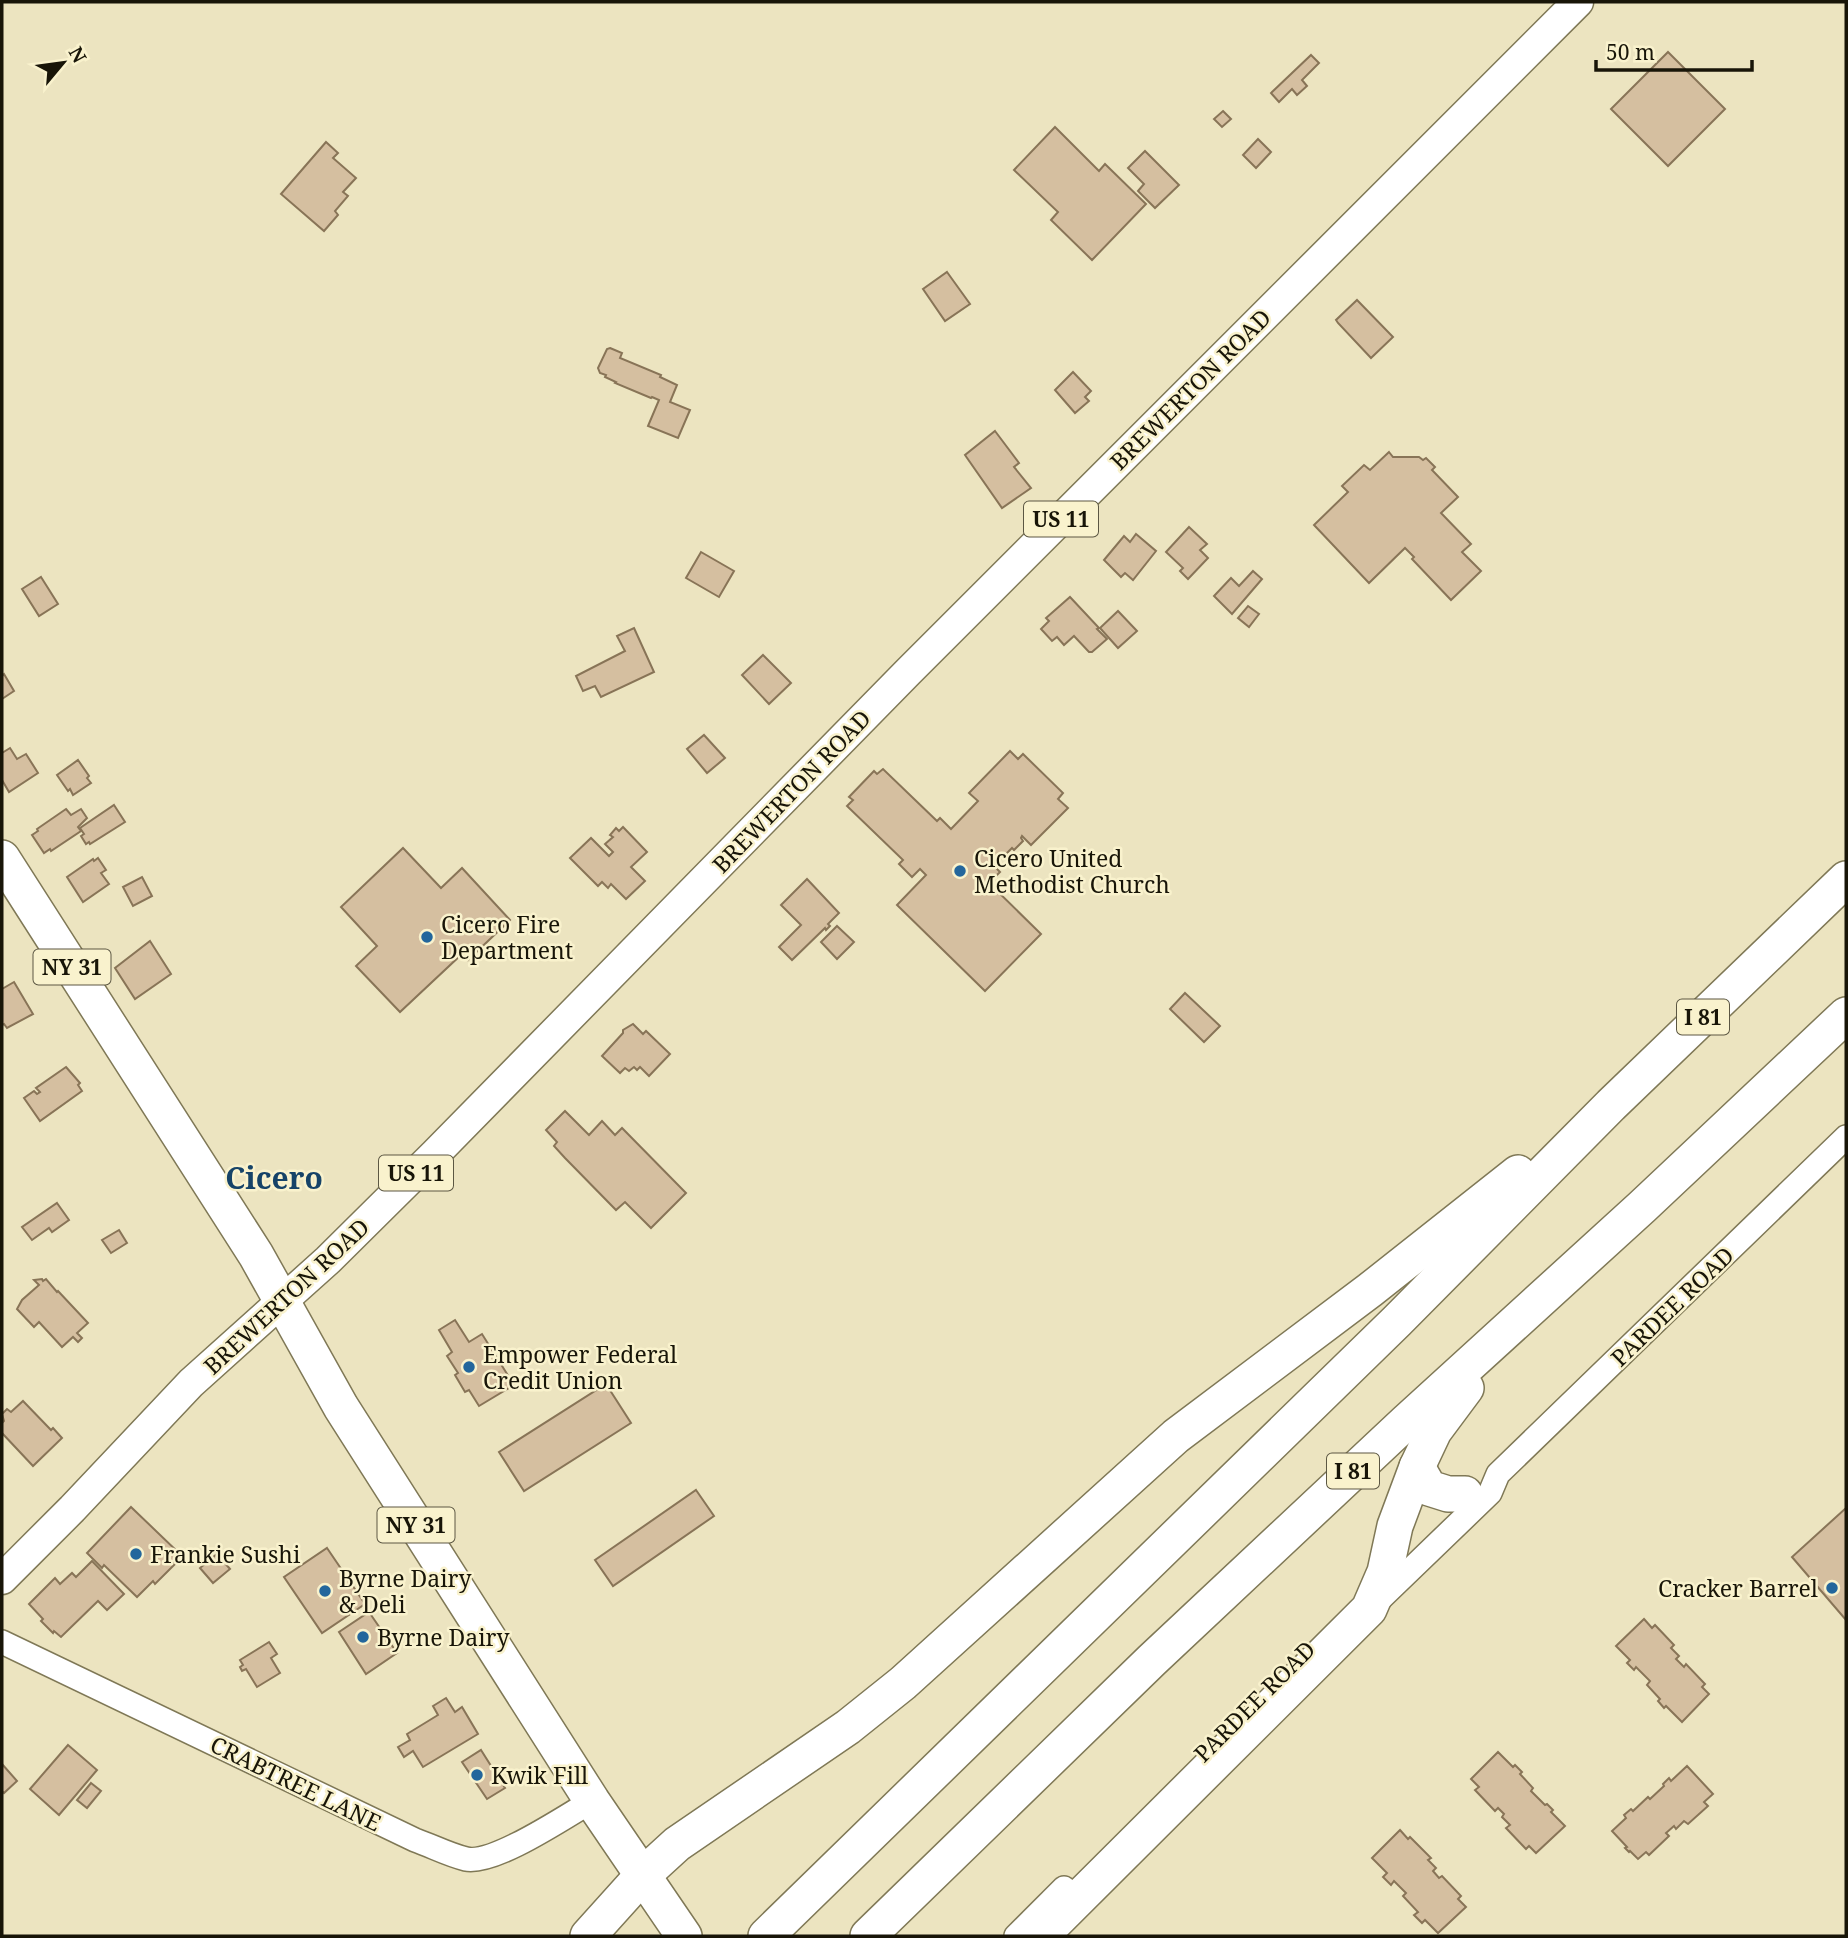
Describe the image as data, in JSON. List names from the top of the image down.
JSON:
{
  "streets": {
    "highway": ["NY 31", "I 81", "PARDEE ROAD"],
    "main road": ["BREWERTON ROAD", "US 11"],
    "street": ["CRABTREE LANE"]
  },
  "crossings": [
    ["BREWERTON ROAD", "NY 31"],
    ["NY 31", "CRABTREE LANE"]
  ],
  "districts": ["Cicero"],
  "places": [
    "Cicero United Methodist Church",
    "Cicero Fire Department",
    "Empower Federal Credit Union",
    "Frankie Sushi",
    "Cracker Barrel",
    "Byrne Dairy & Deli",
    "Byrne Dairy",
    "Kwik Fill"
  ],
  "scale_bar": "50 m",
  "north": "top right"
}
